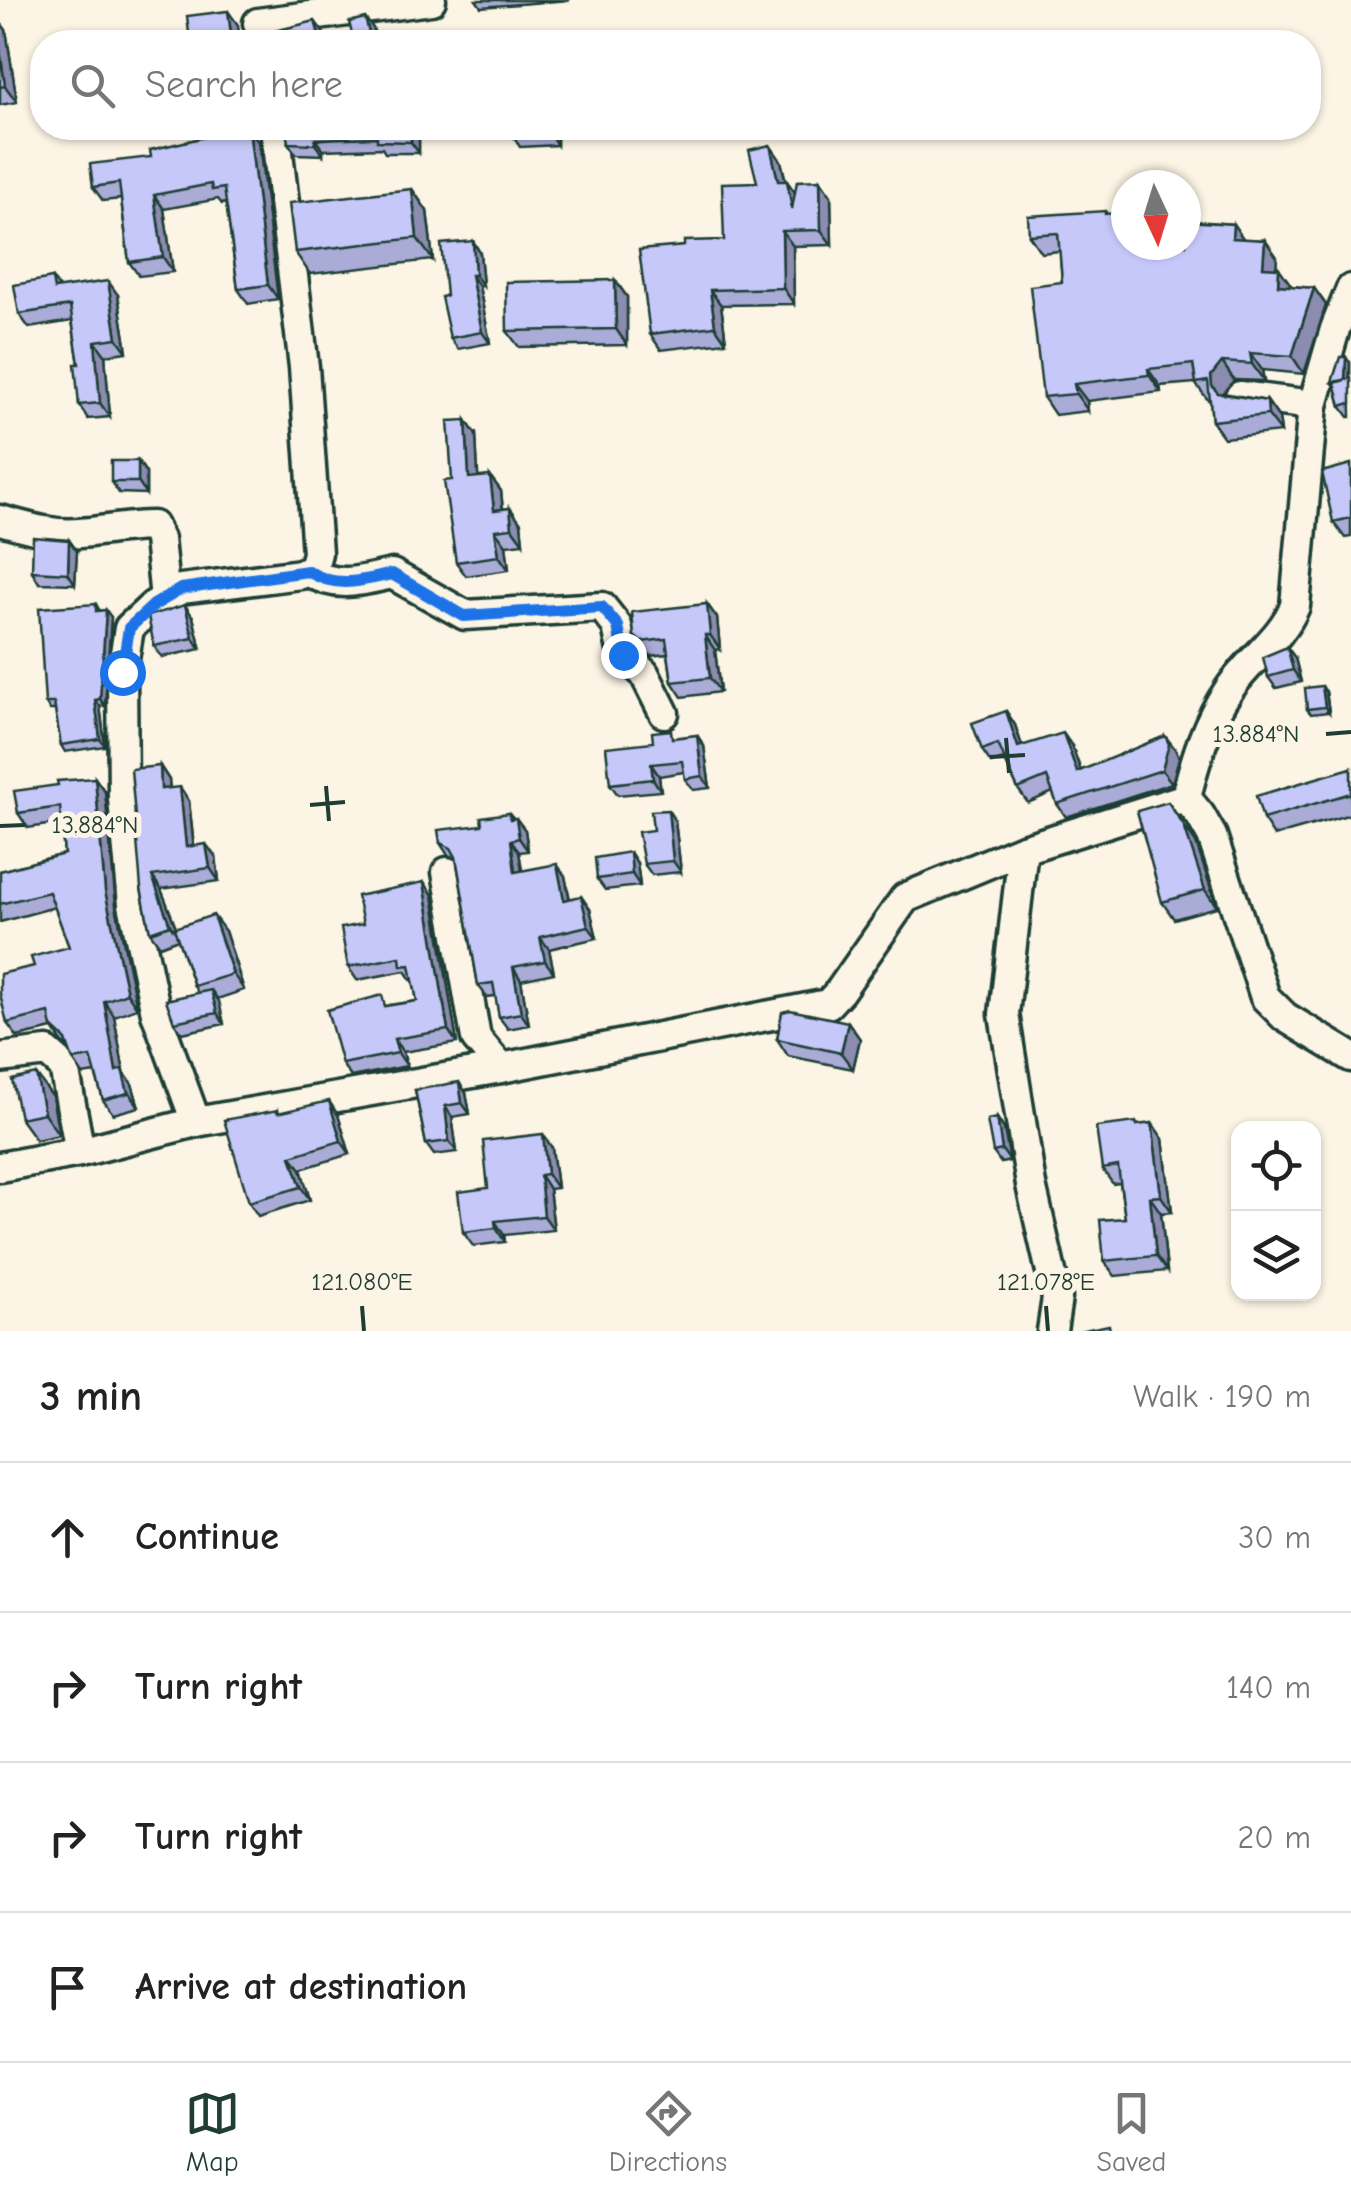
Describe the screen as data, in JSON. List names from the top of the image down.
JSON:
{
  "north": "bottom",
  "page": {
    "search": "Search here",
    "heading": ["3 min", "Walk · 190 m"],
    "list": [
      ["Continue", "30 m"],
      ["Turn right", "140 m"],
      ["Turn right", "20 m"],
      "Arrive at destination"
    ],
    "nav": ["Map", "Directions", "Saved"]
  },
  "coordinates": ["13.884°N", "121.080°E", "121.078°E"]
}
